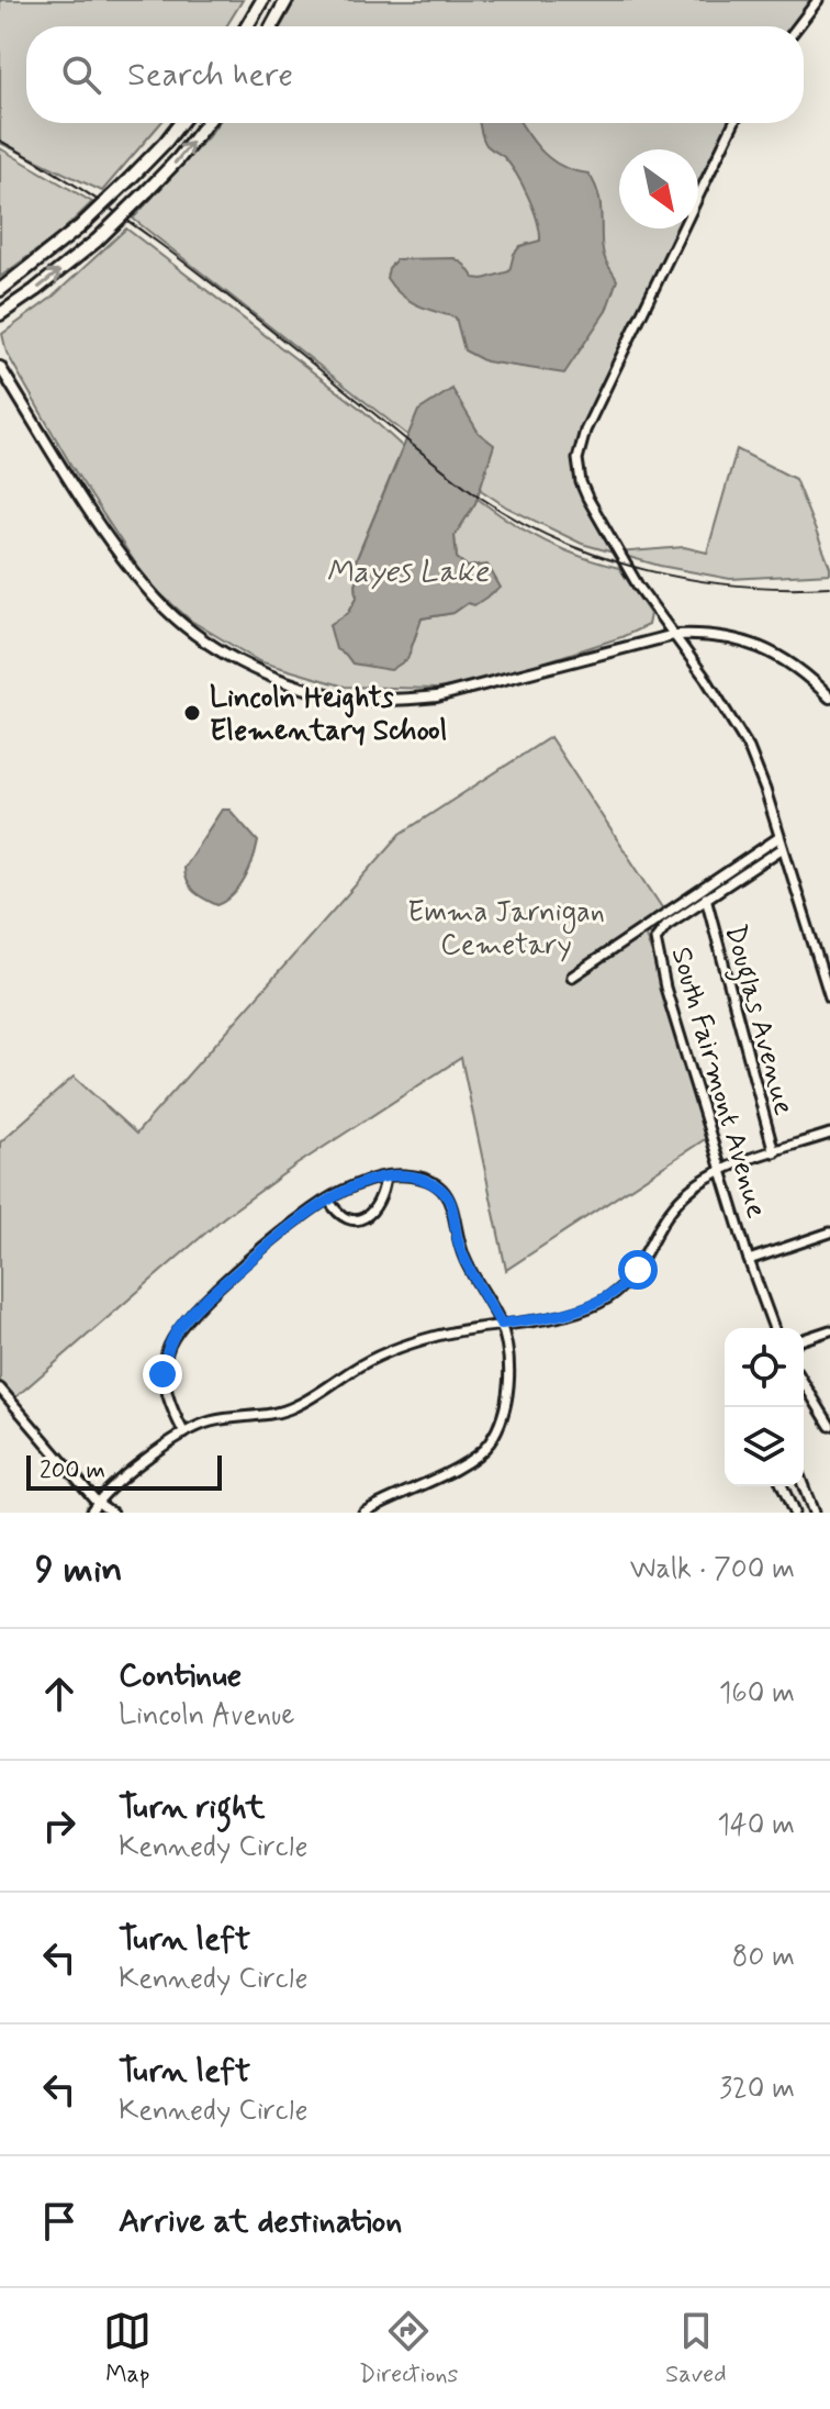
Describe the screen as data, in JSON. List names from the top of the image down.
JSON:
{
  "streets": {
    "street": ["Douglas Avenue", "South Fairmont Avenue"]
  },
  "crossings": [
    ["Douglas Avenue", "South Fairmont Avenue"]
  ],
  "water": ["Mayes Lake"],
  "parks": ["Emma Jarnigan Cemetary"],
  "places": ["Lincoln Heights Elementary School"],
  "scale_bar": "200 m",
  "north": "bottom right",
  "page": {
    "search": "Search here",
    "scale": "200 m",
    "heading": ["9 min", "Walk · 700 m"],
    "list": [
      ["Continue", "Lincoln Avenue", "160 m"],
      ["Turn right", "Kennedy Circle", "140 m"],
      ["Turn left", "Kennedy Circle", "80 m"],
      ["Turn left", "Kennedy Circle", "320 m"],
      "Arrive at destination"
    ],
    "nav": ["Map", "Directions", "Saved"]
  }
}
